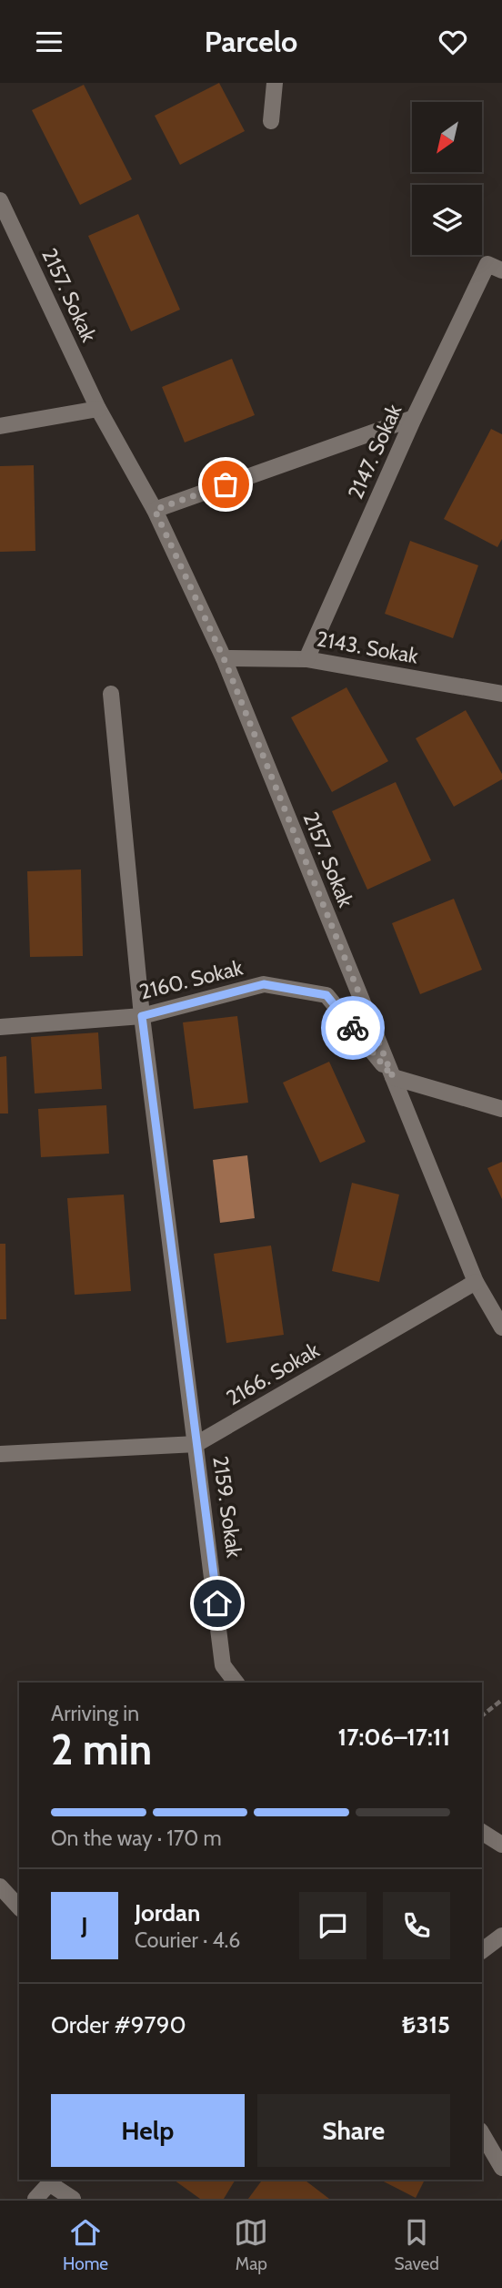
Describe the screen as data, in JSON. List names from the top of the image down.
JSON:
{
  "streets": {
    "street": [
      "2157. Sokak",
      "2147. Sokak",
      "2143. Sokak",
      "2160. Sokak",
      "2166. Sokak",
      "2159. Sokak"
    ]
  },
  "crossings": [
    ["2157. Sokak", "2143. Sokak"],
    ["2157. Sokak", "2160. Sokak"],
    ["2157. Sokak", "2166. Sokak"],
    ["2147. Sokak", "2143. Sokak"],
    ["2160. Sokak", "2159. Sokak"],
    ["2166. Sokak", "2159. Sokak"]
  ],
  "north": "bottom left",
  "page": {
    "header": "Parcelo",
    "heading": ["2 min", "Arriving in", "17:06–17:11"],
    "panel": [
      "Jordan",
      "Courier · 4.6",
      "Order #9790",
      "₺315"
    ],
    "bar": "On the way · 170 m",
    "round": "J",
    "buttons": ["Help", "Share"],
    "tabs": ["Home", "Map", "Saved"]
  }
}
